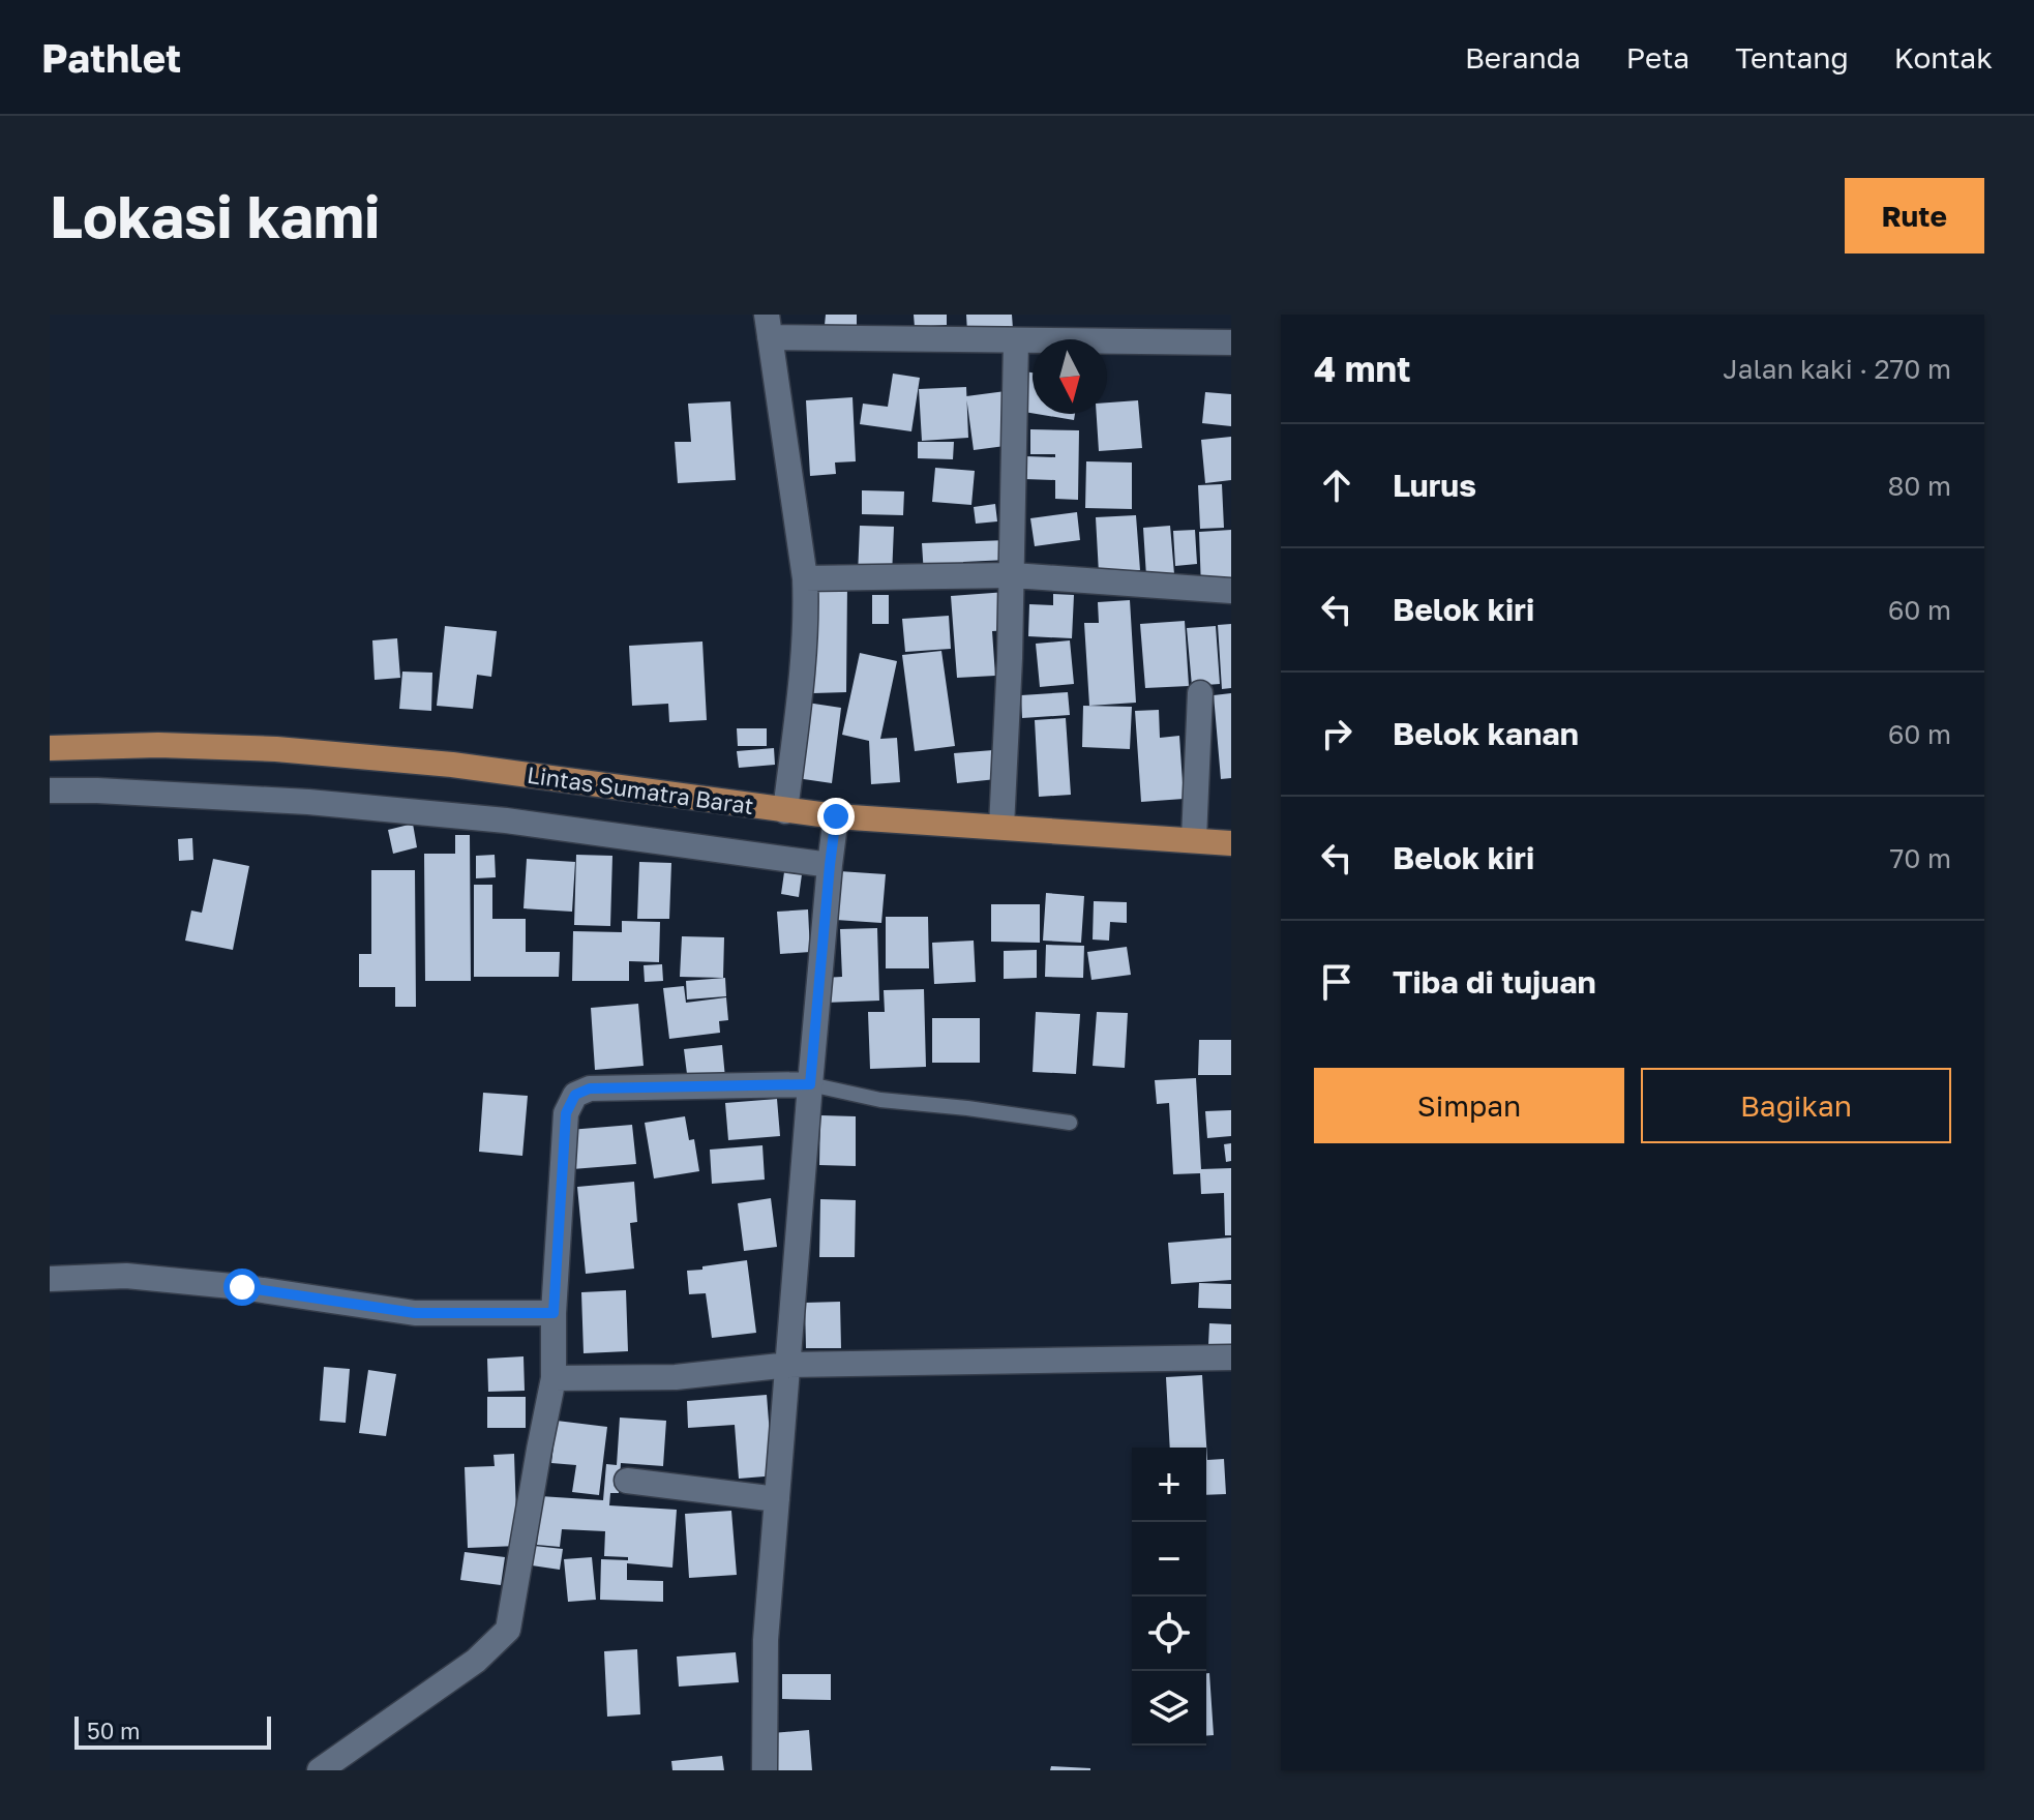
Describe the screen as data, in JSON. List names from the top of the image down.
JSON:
{
  "streets": {
    "highway": ["Lintas Sumatra Barat"]
  },
  "scale_bar": "50 m",
  "north": "bottom",
  "page": {
    "header": "Pathlet",
    "nav": [
      "Beranda",
      "Peta",
      "Tentang",
      "Kontak"
    ],
    "buttons": [
      "Rute",
      ["Simpan", "Bagikan"]
    ],
    "title": "Lokasi kami",
    "heading": ["4 mnt", "Jalan kaki · 270 m"],
    "list": [
      ["Lurus", "80 m"],
      ["Belok kiri", "60 m"],
      ["Belok kanan", "60 m"],
      ["Belok kiri", "70 m"],
      "Tiba di tujuan"
    ],
    "map_buttons": ["+", "−"],
    "scale": "50 m"
  }
}
